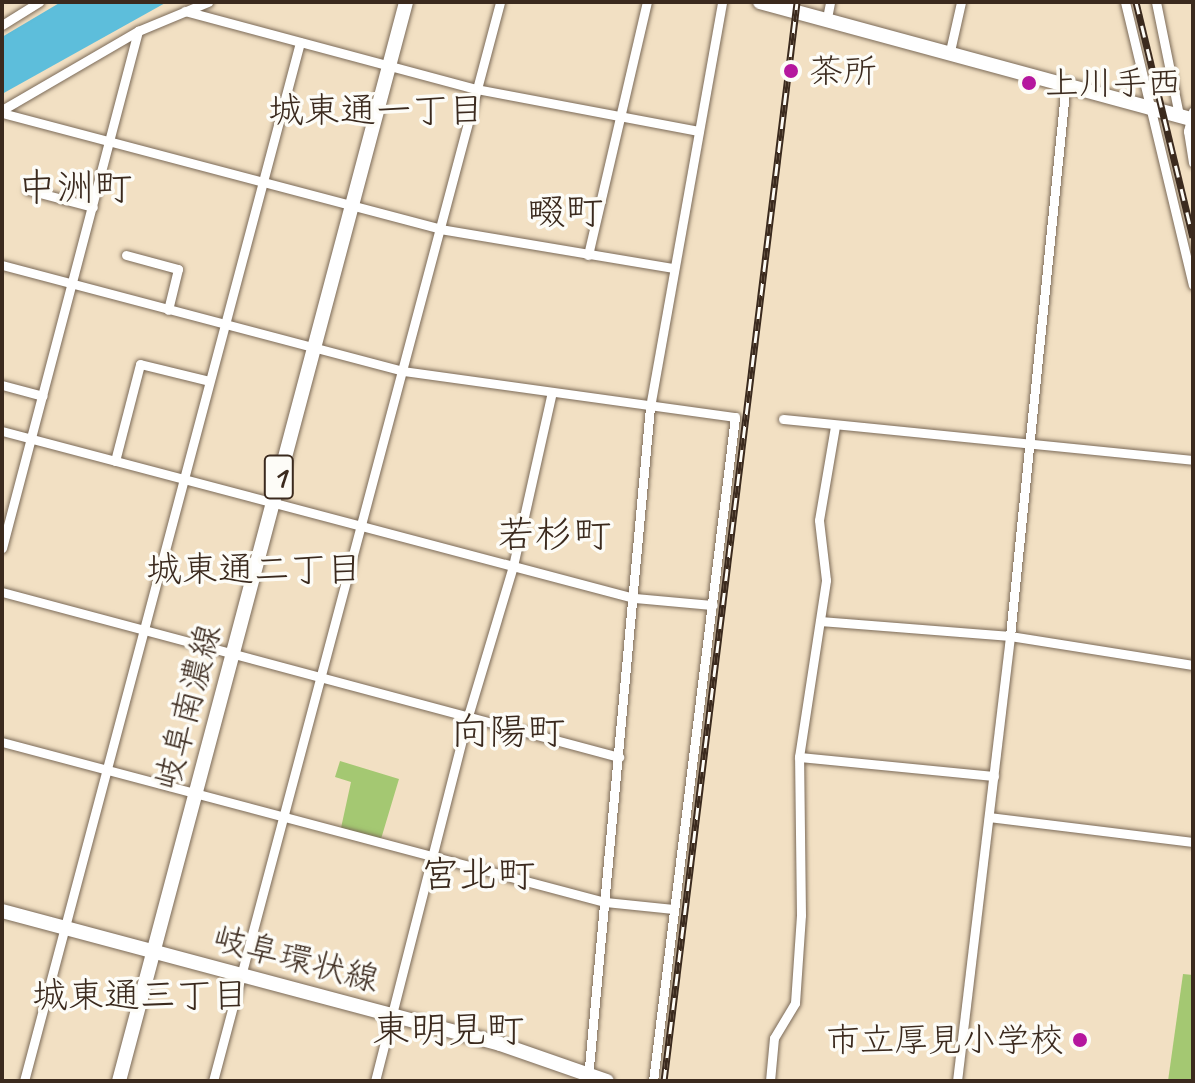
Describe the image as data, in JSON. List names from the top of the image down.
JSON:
{
  "streets": {
    "main road": ["1", "岐阜南濃線", "岐阜環状線"]
  },
  "crossings": [
    ["岐阜南濃線", "岐阜環状線"]
  ],
  "districts": [
    "城東通一丁目",
    "中洲町",
    "畷町",
    "若杉町",
    "城東通二丁目",
    "向陽町",
    "宮北町",
    "城東通三丁目",
    "東明見町"
  ],
  "places": ["茶所", "上川手西", "市立厚見小学校"]
}
